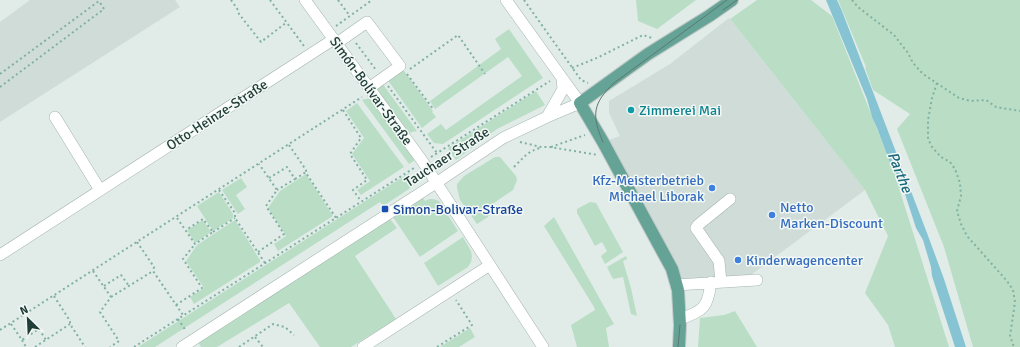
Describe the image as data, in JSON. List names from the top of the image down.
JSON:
{
  "streets": {
    "main road": ["Tauchaer Straße"],
    "street": ["Simón-Bolívar-Straße", "Otto-Heinze-Straße"]
  },
  "crossings": [
    ["Simón-Bolívar-Straße", "Otto-Heinze-Straße"],
    ["Simón-Bolívar-Straße", "Tauchaer Straße"]
  ],
  "water": ["Parthe"],
  "places": {
    "other": [
      "Zimmerei Mai",
      "Kfz-Meisterbetrieb Michael Liborak",
      "Netto Marken-Discount",
      "Kinderwagencenter"
    ],
    "transit": ["Simon-Bolivar-Straße"]
  },
  "north": "top left"
}
